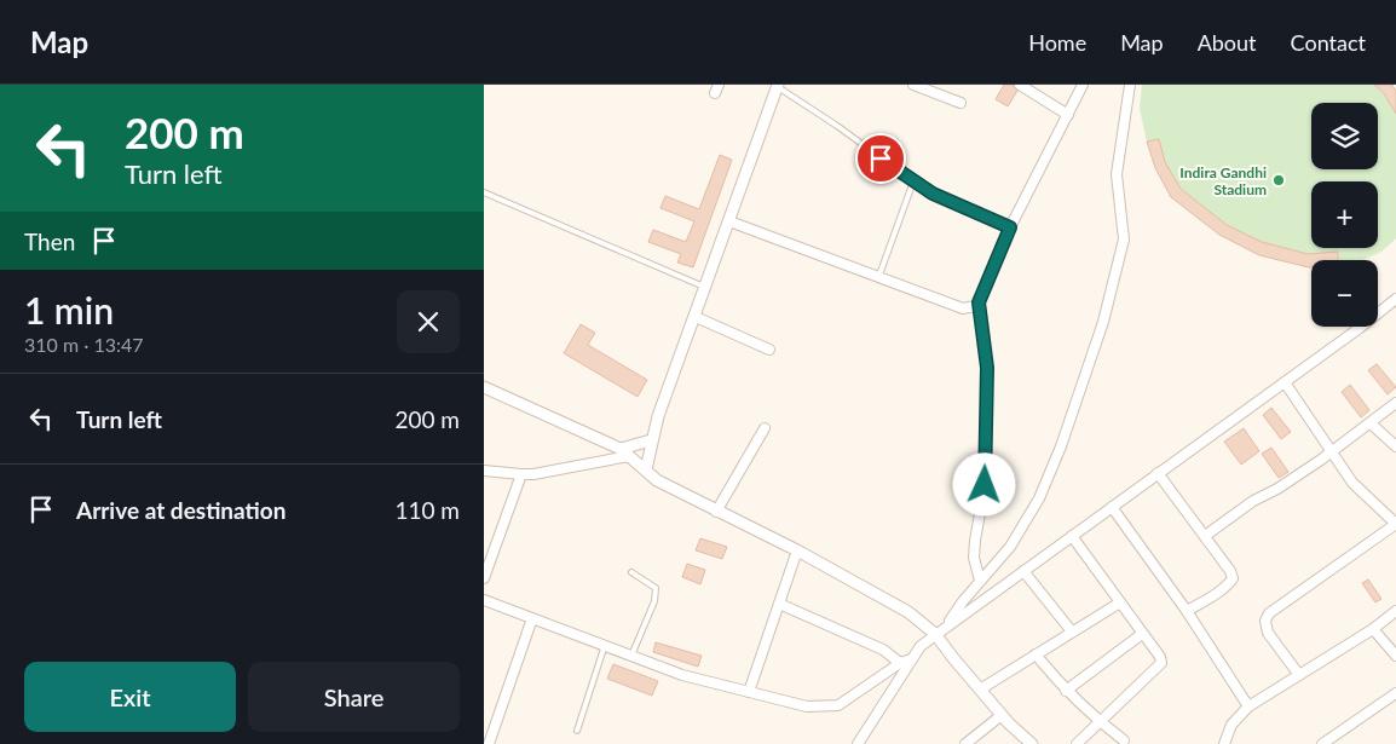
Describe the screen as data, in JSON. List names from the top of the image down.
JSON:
{
  "places": ["Indira Gandhi Stadium"],
  "page": {
    "header": "Map",
    "nav": [
      "Home",
      "Map",
      "About",
      "Contact"
    ],
    "turn": ["200 m", "Turn left"],
    "map_buttons": ["+", "−"],
    "then": "Then",
    "heading": ["1 min", "310 m · 13:47"],
    "list": [
      {
        "name": "Turn left",
        "value": "200 m"
      },
      {
        "name": "Arrive at destination",
        "value": "110 m"
      }
    ],
    "buttons": ["Exit", "Share"]
  }
}
